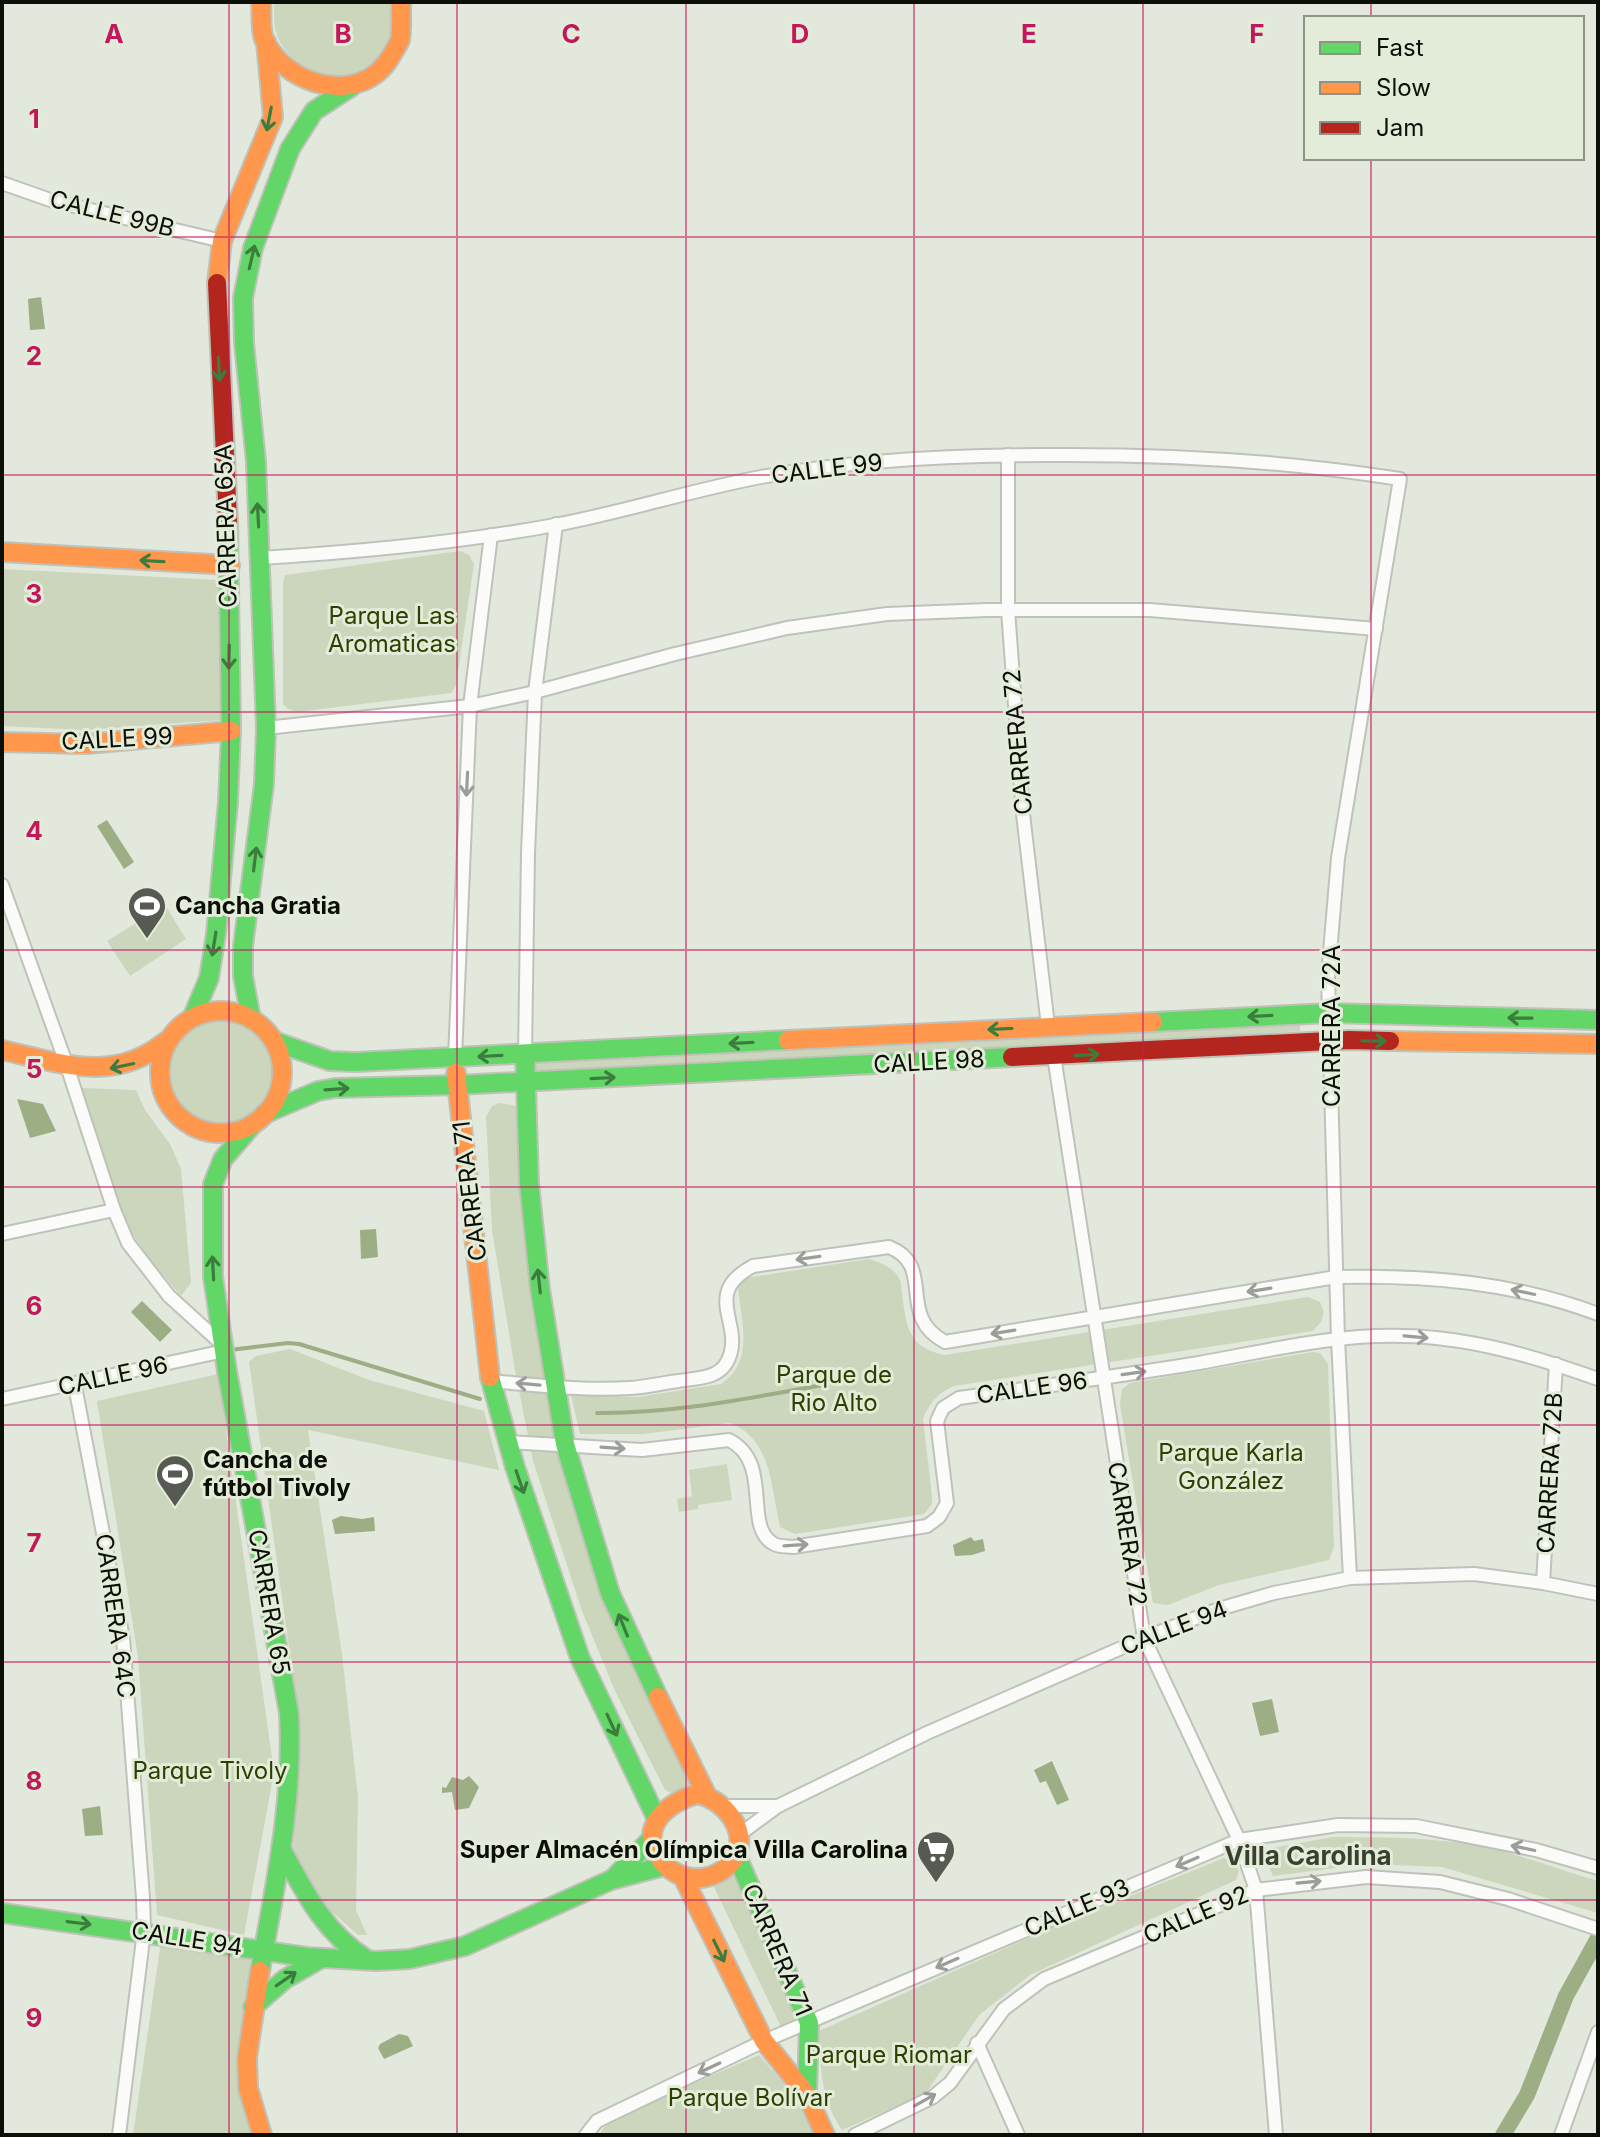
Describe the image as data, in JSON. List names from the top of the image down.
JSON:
{
  "streets": {
    "street": [
      "CALLE 99B",
      "CALLE 99",
      "CARRERA 65A",
      "CARRERA 72",
      "CARRERA 72A",
      "CALLE 98",
      "CARRERA 71",
      "CALLE 96",
      "CARRERA 72B",
      "CARRERA 65",
      "CARRERA 64C",
      "CALLE 94",
      "CALLE 93",
      "CALLE 92"
    ]
  },
  "crossings": [
    ["CALLE 99B", "CARRERA 65A"],
    ["CALLE 99", "CARRERA 65A"],
    ["CALLE 99", "CARRERA 72"],
    ["CALLE 99", "CARRERA 72A"],
    ["CALLE 99", "CARRERA 71"],
    ["CARRERA 65A", "CALLE 98"],
    ["CARRERA 72", "CALLE 98"],
    ["CARRERA 72", "CALLE 96"],
    ["CARRERA 72", "CALLE 94"],
    ["CARRERA 72", "CALLE 93"],
    ["CARRERA 72", "CALLE 92"],
    ["CARRERA 72A", "CALLE 98"],
    ["CARRERA 72A", "CALLE 96"],
    ["CARRERA 72A", "CALLE 94"],
    ["CALLE 98", "CARRERA 71"],
    ["CARRERA 71", "CALLE 96"],
    ["CARRERA 71", "CALLE 94"],
    ["CARRERA 71", "CALLE 93"],
    ["CALLE 96", "CARRERA 72B"],
    ["CALLE 96", "CARRERA 65"],
    ["CALLE 96", "CARRERA 64C"],
    ["CARRERA 72B", "CALLE 94"],
    ["CARRERA 65", "CALLE 94"],
    ["CARRERA 64C", "CALLE 94"]
  ],
  "one_way": ["CALLE 93", "CALLE 92"],
  "districts": ["Villa Carolina"],
  "parks": [
    "Parque Las Aromaticas",
    "Parque de Rio Alto",
    "Parque Karla González",
    "Parque Tivoly",
    "Parque Riomar",
    "Parque Bolívar"
  ],
  "places": {
    "sports": ["Cancha Gratia", "Cancha de fútbol Tivoly"],
    "supermarket": ["Super Almacén Olímpica Villa Carolina"]
  },
  "legend": ["Fast", "Slow", "Jam"],
  "grid": {
    "columns": [
      "A",
      "B",
      "C",
      "D",
      "E",
      "F"
    ],
    "rows": [
      "1",
      "2",
      "3",
      "4",
      "5",
      "6",
      "7",
      "8",
      "9"
    ]
  }
}
